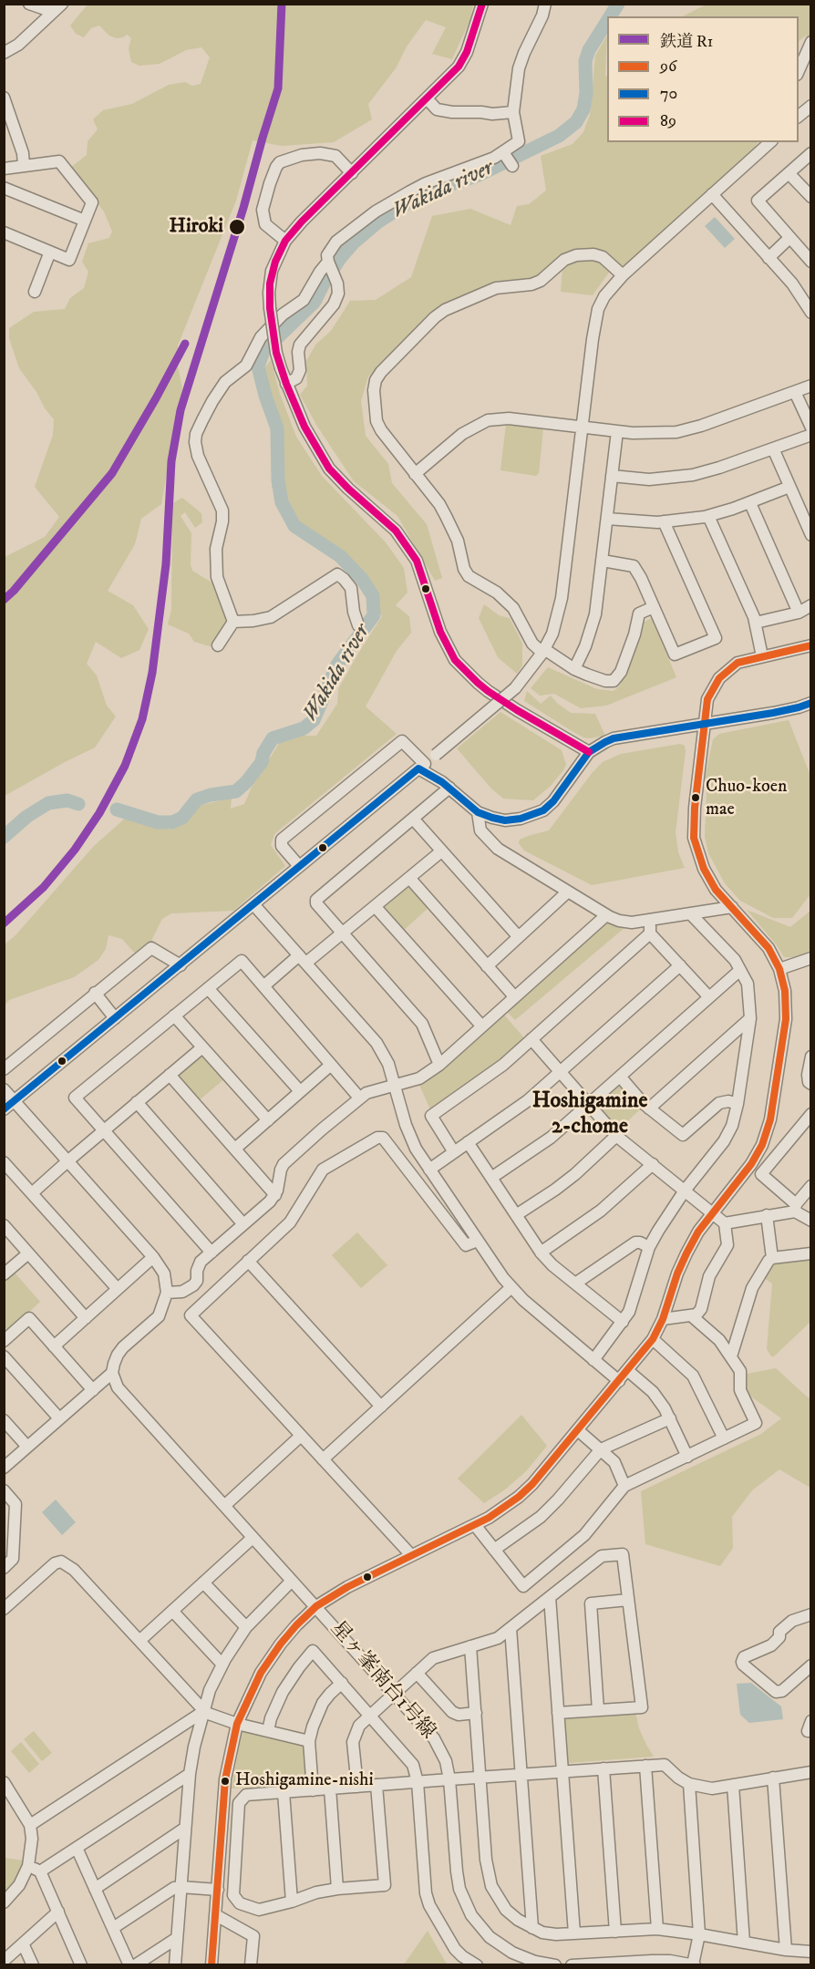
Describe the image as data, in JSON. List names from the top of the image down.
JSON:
{
  "streets": {
    "street": ["星ヶ峯南台1号線"]
  },
  "districts": ["Hoshigamine 2-chome"],
  "water": ["Wakida river"],
  "places": ["Hiroki", "Chuo-koen mae", "Hoshigamine-nishi"],
  "lines": [
    "rail line R1",
    "transit line 89",
    "transit line 96",
    "transit line 70"
  ],
  "legend": [
    "鉄道 R1",
    "96",
    "70",
    "89"
  ]
}
